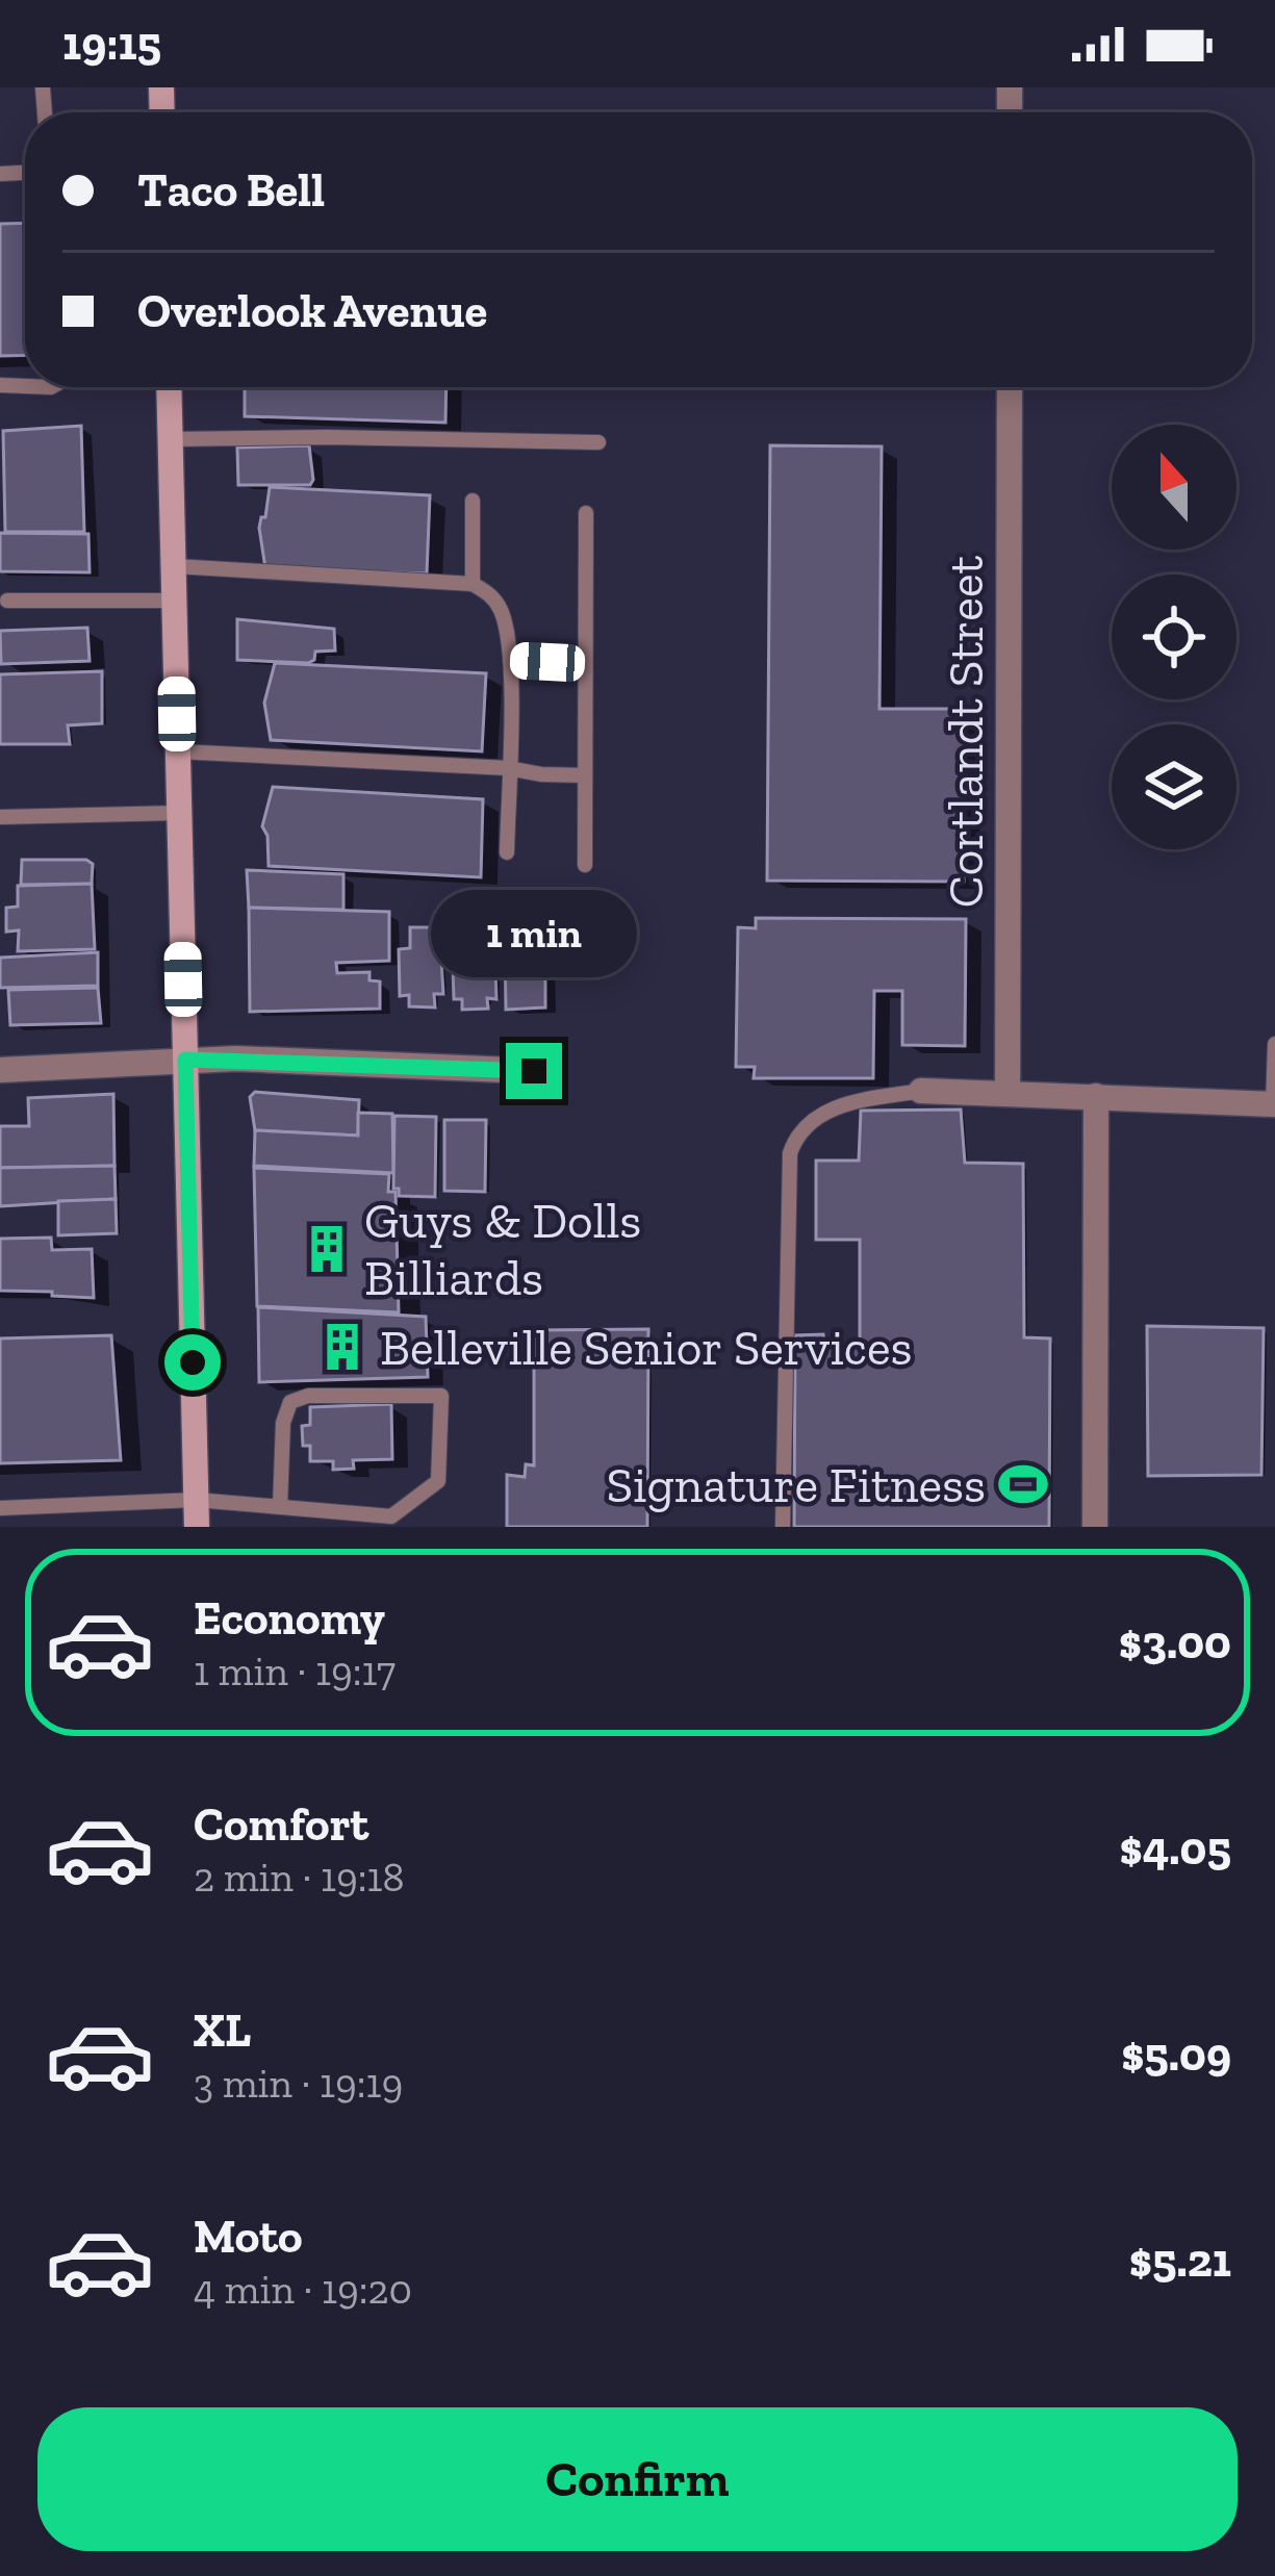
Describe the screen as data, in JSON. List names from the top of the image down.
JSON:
{
  "streets": {
    "street": ["Cortlandt Street"]
  },
  "places": {
    "building": ["Guys & Dolls Billiards", "Belleville Senior Services"],
    "sports": ["Signature Fitness"]
  },
  "north": "top",
  "page": {
    "status": "19:15",
    "banner": ["Taco Bell", "Overlook Avenue"],
    "bubble": "1 min",
    "list": [
      {
        "name": "Economy",
        "note": "1 min · 19:17",
        "value": "$3.00"
      },
      {
        "name": "Comfort",
        "note": "2 min · 19:18",
        "value": "$4.05"
      },
      {
        "name": "XL",
        "note": "3 min · 19:19",
        "value": "$5.09"
      },
      {
        "name": "Moto",
        "note": "4 min · 19:20",
        "value": "$5.21"
      }
    ],
    "buttons": "Confirm"
  }
}
